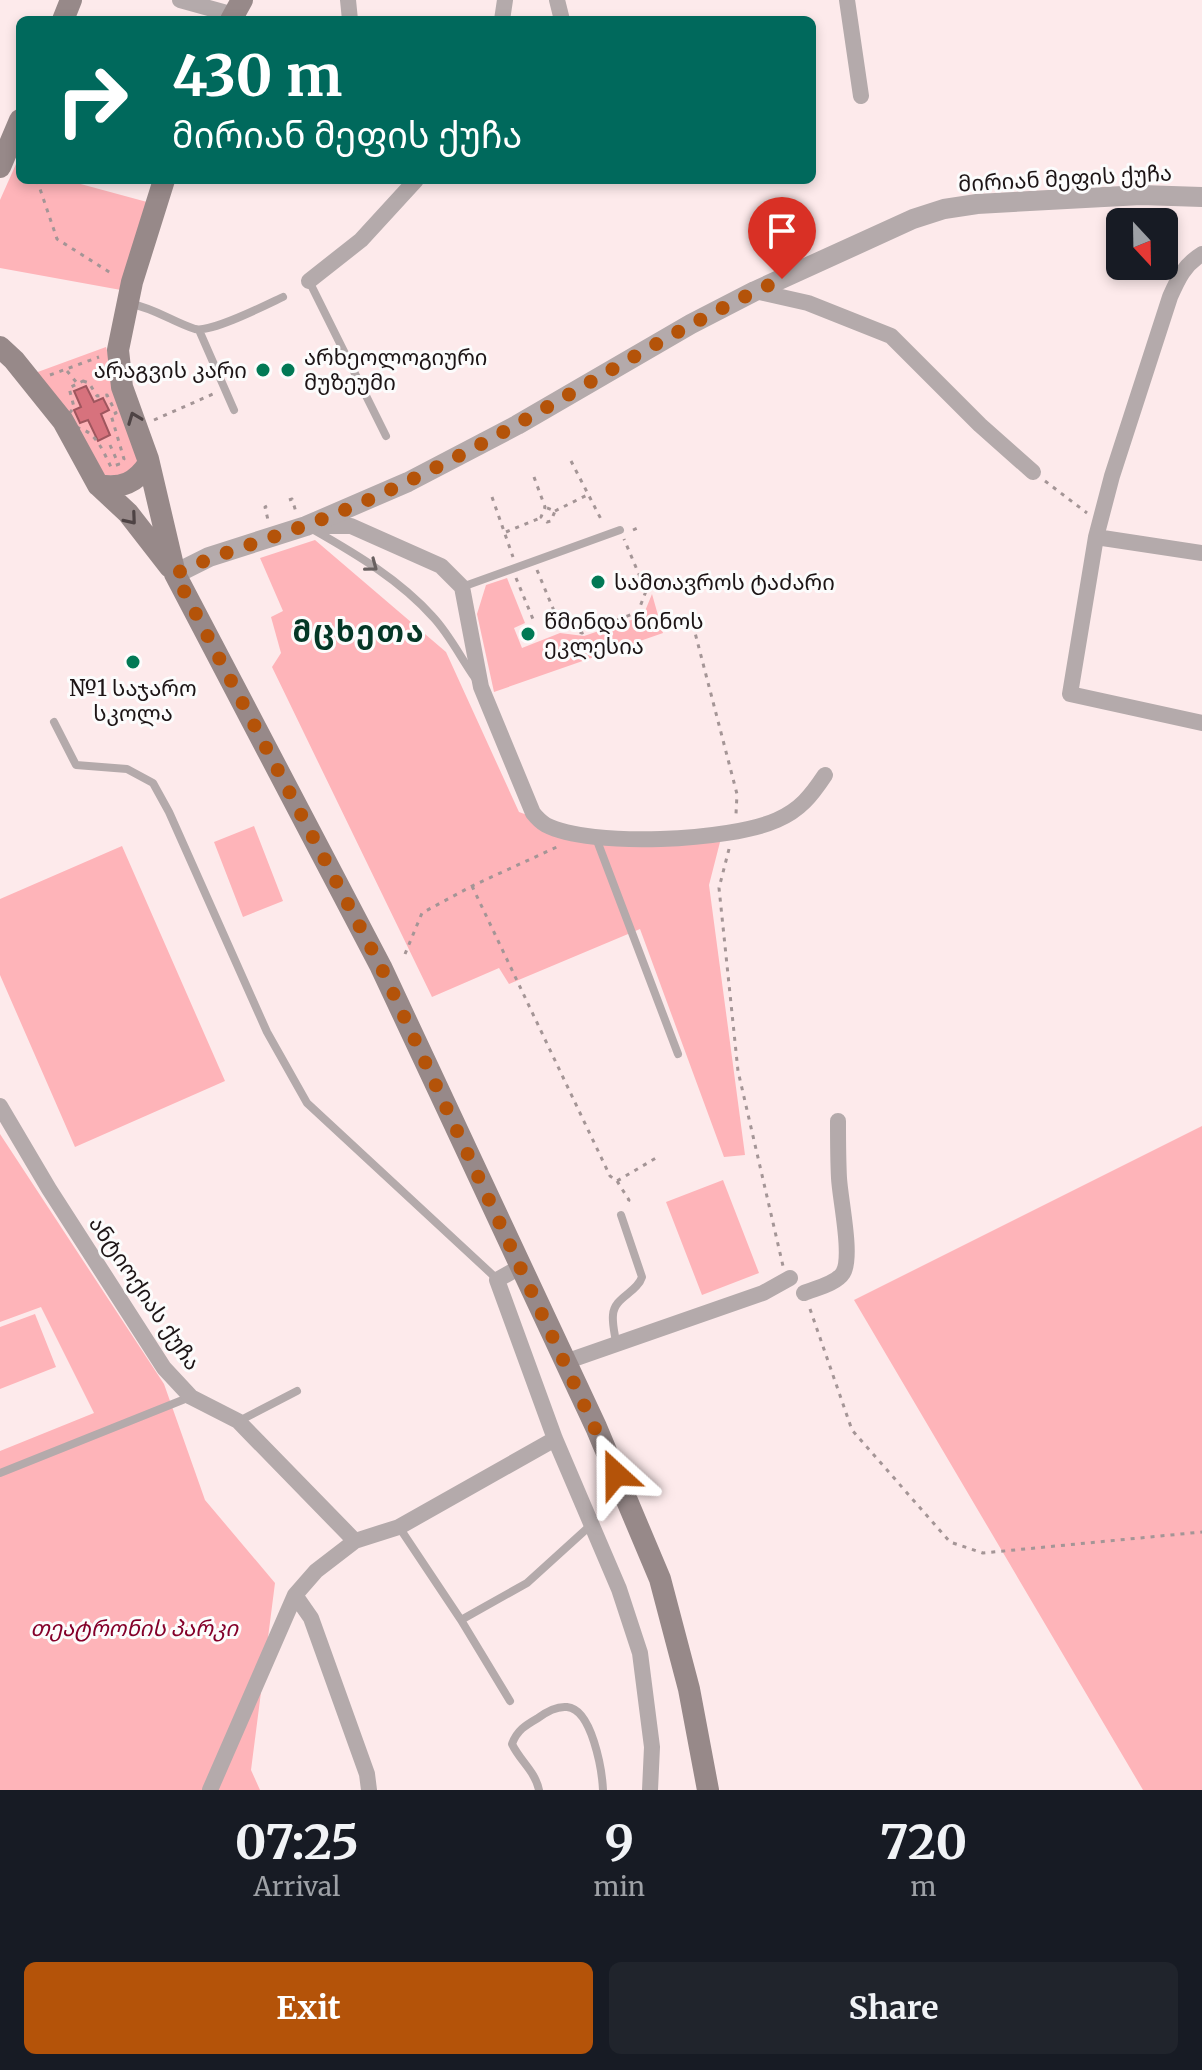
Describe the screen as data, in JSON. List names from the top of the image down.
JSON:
{
  "streets": {
    "street": ["მირიან მეფის ქუჩა", "ანტიოქიას ქუჩა"]
  },
  "districts": ["მცხეთა"],
  "parks": ["თეატრონის პარკი"],
  "places": [
    "არაგვის კარი",
    "არხეოლოგიური მუზეუმი",
    "სამთავროს ტაძარი",
    "წმინდა ნინოს ეკლესია",
    "№1 საჯარო სკოლა"
  ],
  "north": "bottom",
  "page": {
    "turn": ["430 m", "მირიან მეფის ქუჩა"],
    "eta": [
      "07:25",
      "Arrival",
      "9",
      "min",
      "720",
      "m"
    ],
    "buttons": ["Exit", "Share"]
  }
}
